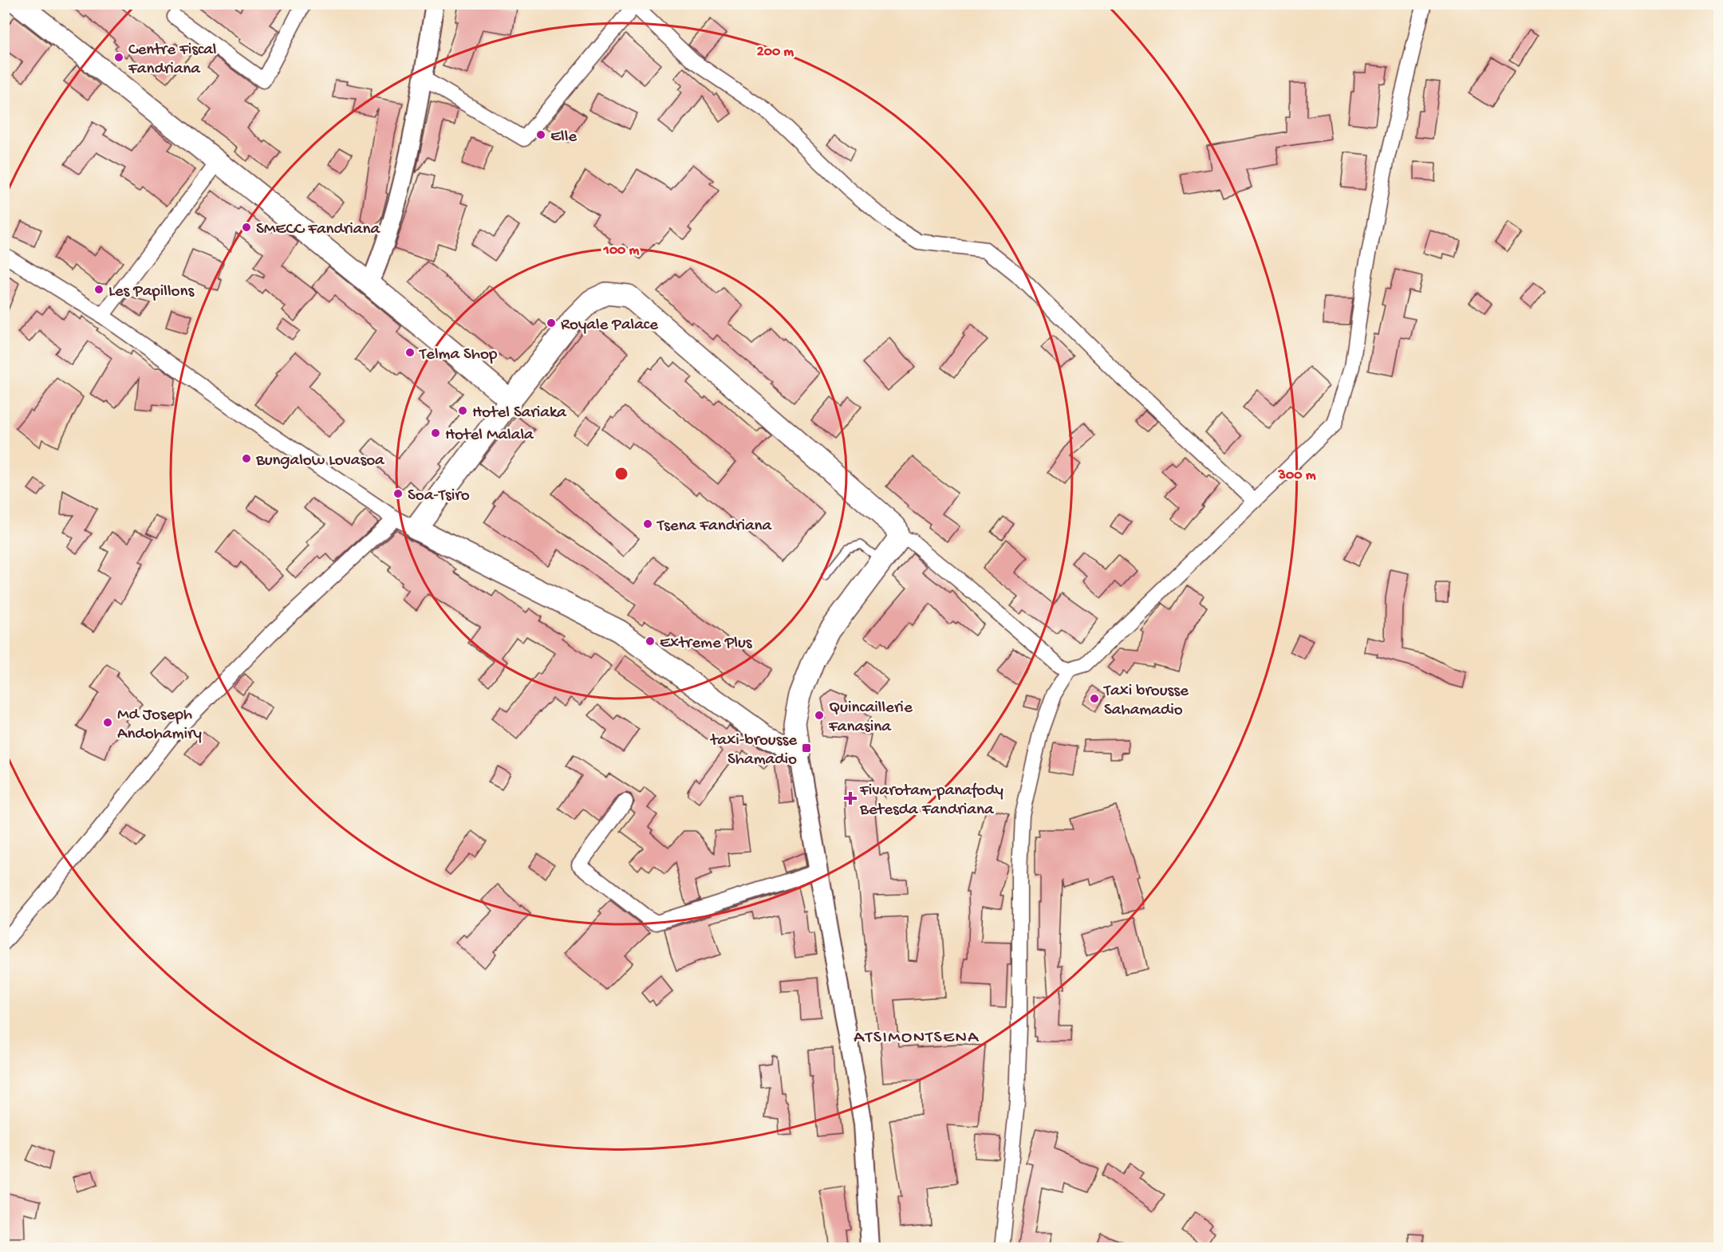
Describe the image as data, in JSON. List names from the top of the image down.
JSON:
{
  "districts": ["ATSIMONTSENA"],
  "places": {
    "other": [
      "Centre Fiscal Fandriana",
      "Elle",
      "SMECC Fandriana",
      "Les Papillons",
      "Royale Palace",
      "Telma Shop",
      "Hotel Sariaka",
      "Hotel Malala",
      "Bungalow Lovasoa",
      "Soa-Tsiro",
      "Tsena Fandriana",
      "Extreme Plus",
      "Taxi brousse Sahamadio",
      "Quincaillerie Fanasina",
      "Md Joseph Andohamiry"
    ],
    "transit": ["taxi-brousse Shamadio"],
    "health": ["Fivarotam-panafody Betesda Fandriana"]
  },
  "rings": ["200 m", "100 m", "300 m"]
}
